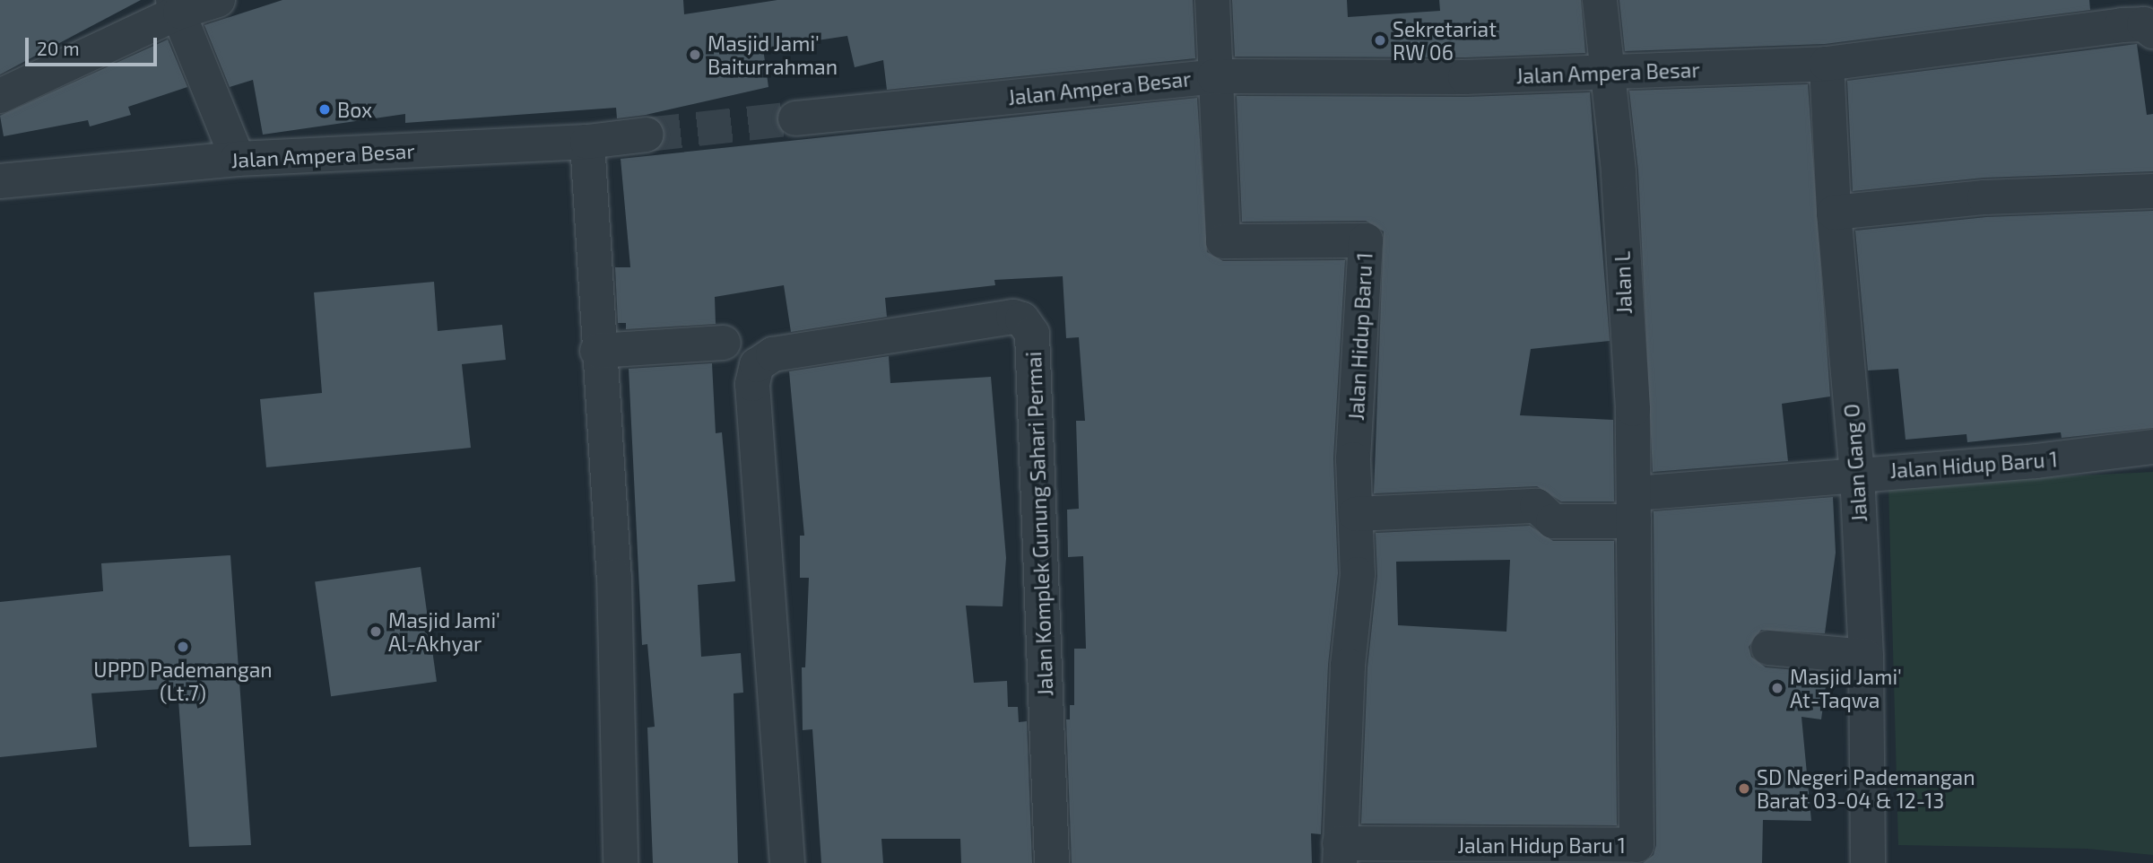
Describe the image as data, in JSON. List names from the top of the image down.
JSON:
{
  "streets": {
    "street": [
      "Jalan Ampera Besar",
      "Jalan L",
      "Jalan Hidup Baru 1",
      "Jalan Gang O",
      "Jalan Komplek Gunung Sahari Permai"
    ]
  },
  "crossings": [
    ["Jalan Ampera Besar", "Jalan L"],
    ["Jalan Ampera Besar", "Jalan Hidup Baru 1"],
    ["Jalan Ampera Besar", "Jalan Gang O"],
    ["Jalan L", "Jalan Hidup Baru 1"],
    ["Jalan Hidup Baru 1", "Jalan Gang O"]
  ],
  "places": [
    "Sekretariat RW 06",
    "Masjid Jami' Baiturrahman",
    "Box",
    "Masjid Jami' Al-Akhyar",
    "UPPD Pademangan (Lt.7)",
    "Masjid Jami' At-Taqwa",
    "SD Negeri Pademangan Barat 03-04 & 12-13"
  ],
  "scale_bar": "20 m"
}
